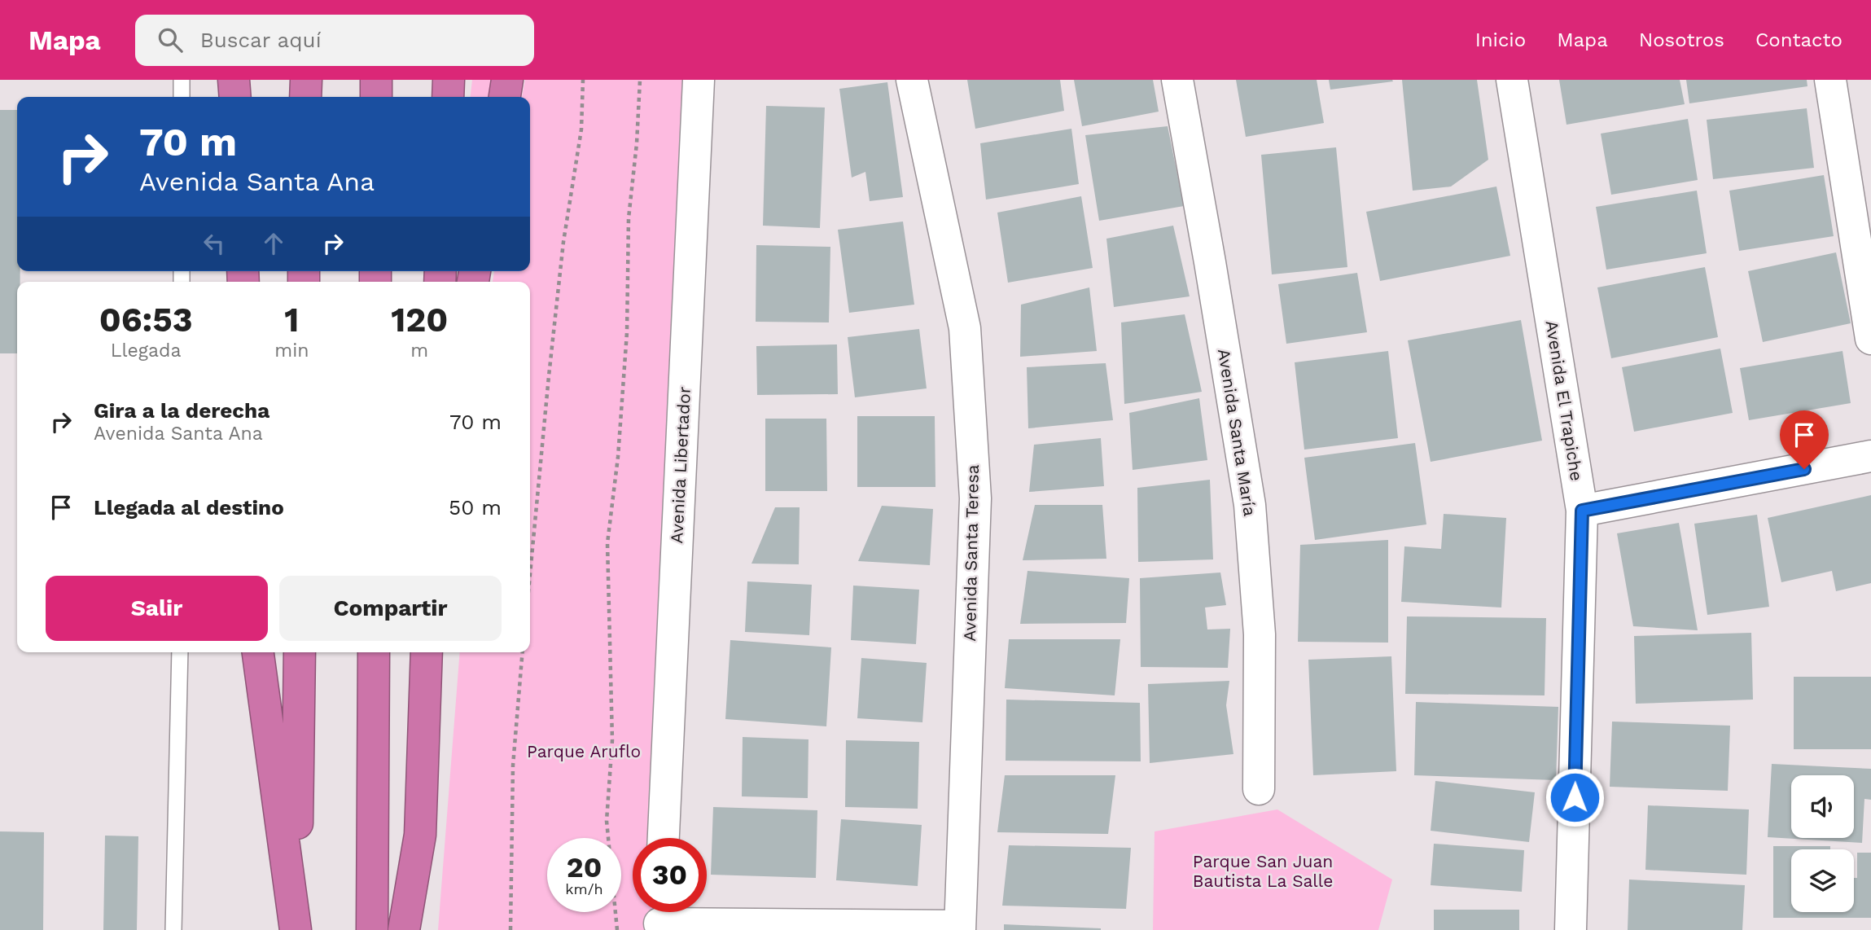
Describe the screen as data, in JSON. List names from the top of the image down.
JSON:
{
  "streets": {
    "street": [
      "Avenida El Trapiche",
      "Avenida Santa María",
      "Avenida Libertador",
      "Avenida Santa Teresa"
    ]
  },
  "parks": ["Parque Aruflo", "Parque San Juan Bautista La Salle"],
  "page": {
    "header": "Mapa",
    "search": "Buscar aquí",
    "nav": [
      "Inicio",
      "Mapa",
      "Nosotros",
      "Contacto"
    ],
    "turn": ["70 m", "Avenida Santa Ana"],
    "eta": [
      "06:53",
      "Llegada",
      "1",
      "min",
      "120",
      "m"
    ],
    "list": [
      {
        "name": "Gira a la derecha",
        "note": "Avenida Santa Ana",
        "value": "70 m"
      },
      {
        "name": "Llegada al destino",
        "value": "50 m"
      }
    ],
    "buttons": ["Salir", "Compartir"],
    "speed": "20 km/h",
    "limit": "30"
  }
}
